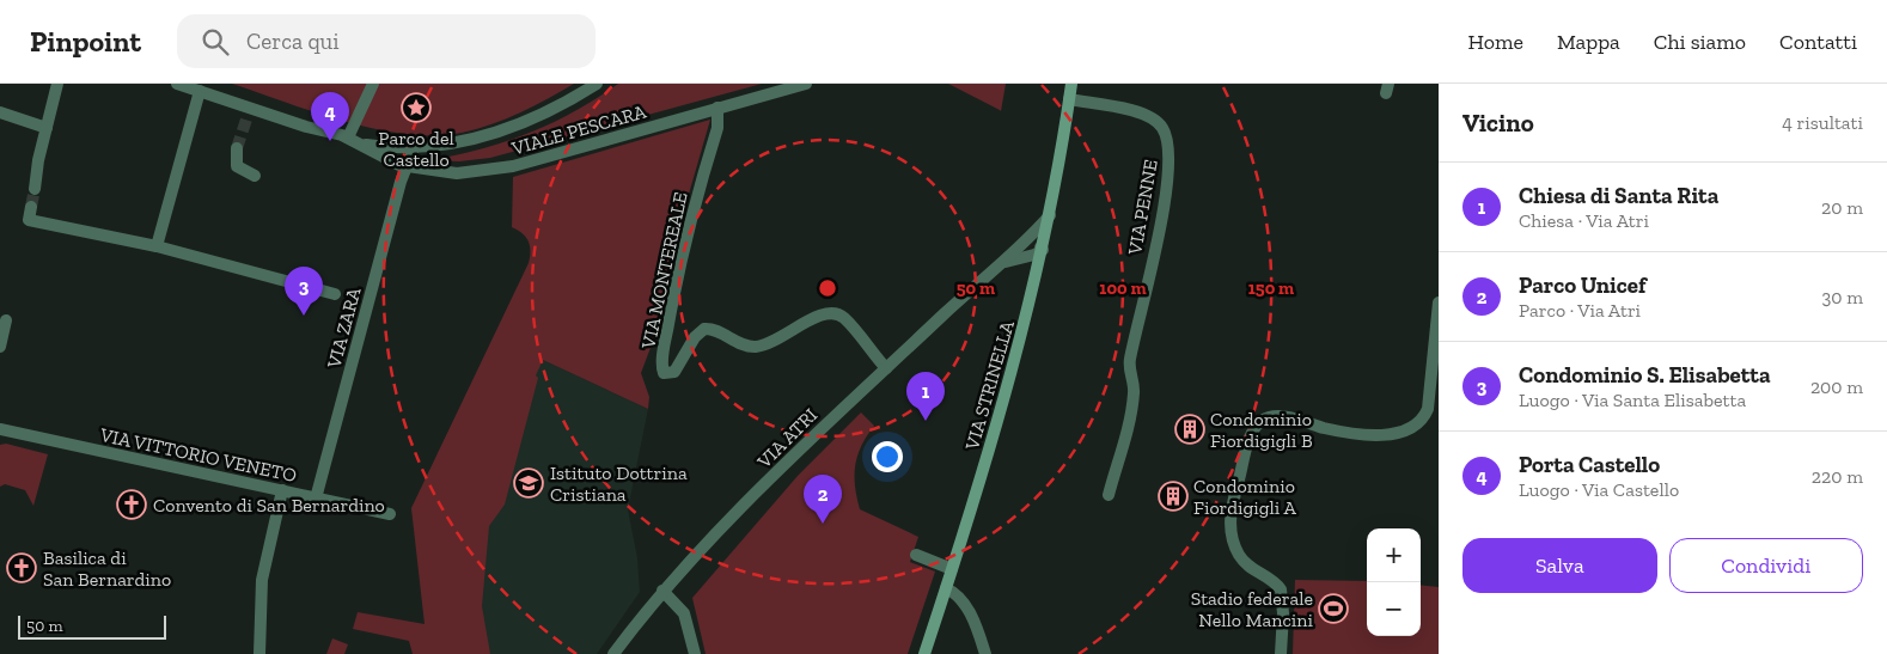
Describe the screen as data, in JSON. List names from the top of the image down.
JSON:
{
  "streets": {
    "main road": ["VIA STRINELLA"],
    "street": [
      "VIALE PESCARA",
      "VIA PENNE",
      "VIA MONTEREALE",
      "VIA ZARA",
      "VIA ATRI",
      "VIA VITTORIO VENETO"
    ]
  },
  "crossings": [
    ["VIALE PESCARA", "VIA MONTEREALE"],
    ["VIALE PESCARA", "VIA ZARA"],
    ["VIA PENNE", "VIA STRINELLA"],
    ["VIA MONTEREALE", "VIA ATRI"],
    ["VIA ZARA", "VIA VITTORIO VENETO"],
    ["VIA STRINELLA", "VIA ATRI"]
  ],
  "places": {
    "place": ["Parco del Castello"],
    "building": ["Condominio Fiordigigli B", "Condominio Fiordigigli A"],
    "school or university": ["Istituto Dottrina Cristiana"],
    "church": ["Convento di San Bernardino", "Basilica di San Bernardino"],
    "sports": ["Stadio federale Nello Mancini"]
  },
  "scale_bar": "50 m",
  "page": {
    "header": "Pinpoint",
    "search": "Cerca qui",
    "nav": [
      "Home",
      "Mappa",
      "Chi siamo",
      "Contatti"
    ],
    "heading": ["Vicino", "4 risultati"],
    "pins": [
      "4",
      "3",
      "1",
      "2"
    ],
    "list": [
      {
        "mark": "1",
        "name": "Chiesa di Santa Rita",
        "note": "Chiesa · Via Atri",
        "value": "20 m"
      },
      {
        "mark": "2",
        "name": "Parco Unicef",
        "note": "Parco · Via Atri",
        "value": "30 m"
      },
      {
        "mark": "3",
        "name": "Condominio S. Elisabetta",
        "note": "Luogo · Via Santa Elisabetta",
        "value": "200 m"
      },
      {
        "mark": "4",
        "name": "Porta Castello",
        "note": "Luogo · Via Castello",
        "value": "220 m"
      }
    ],
    "buttons": ["Salva", "Condividi"],
    "map_buttons": ["+", "−"],
    "scale": "50 m"
  },
  "rings": ["50 m", "100 m", "150 m"]
}
